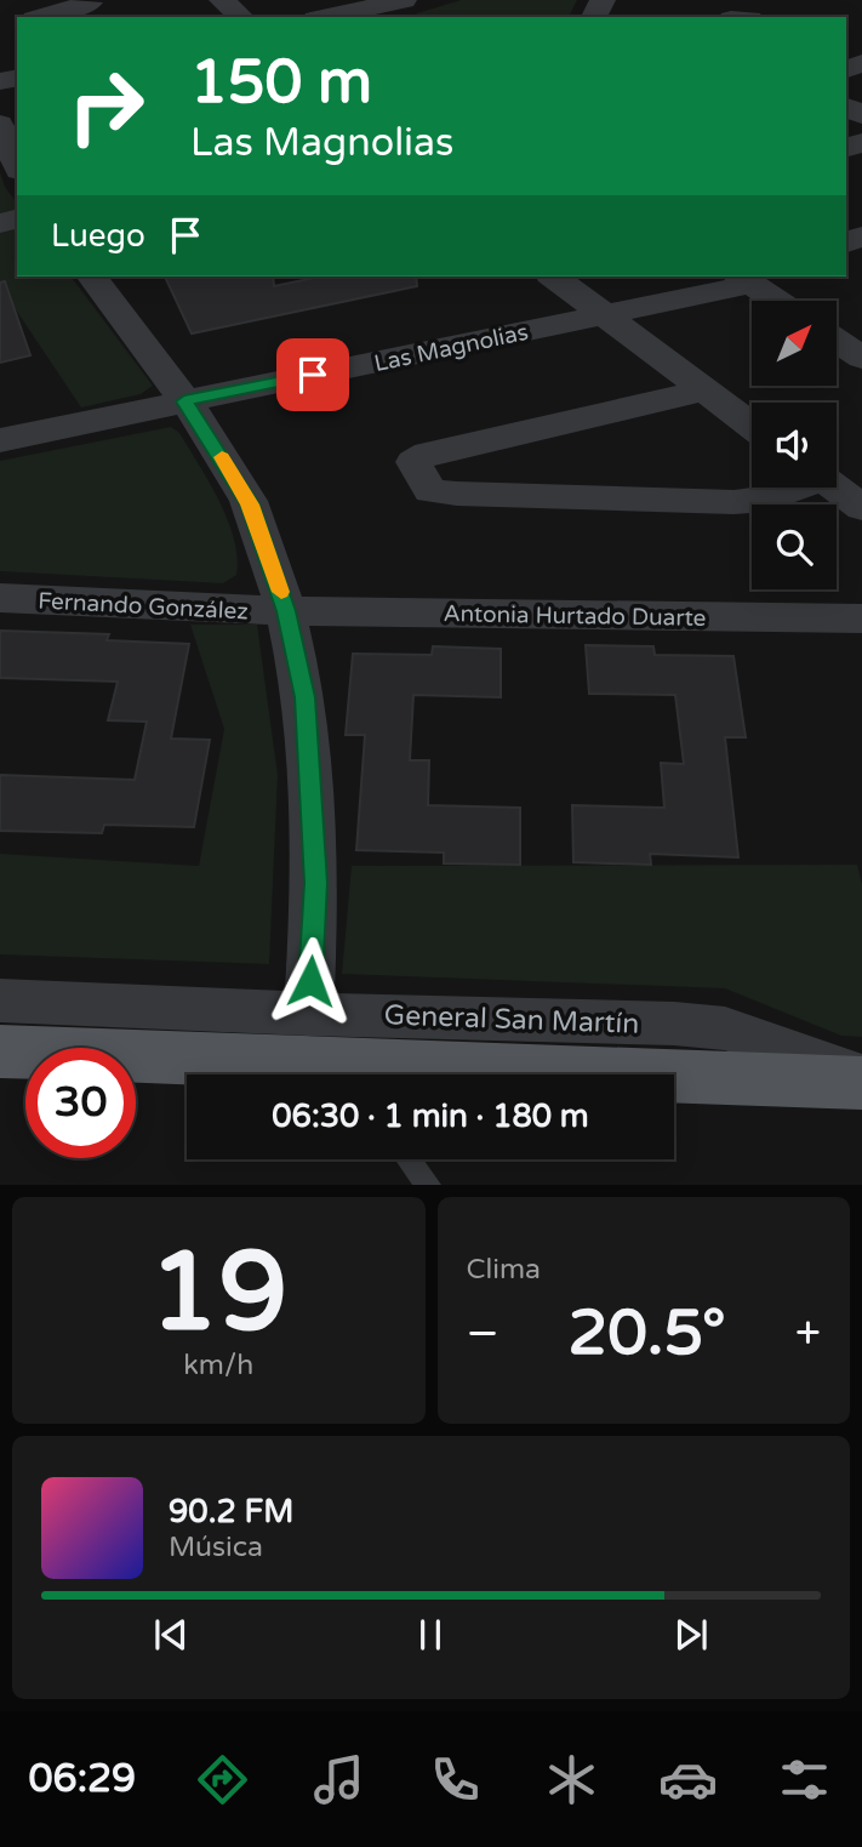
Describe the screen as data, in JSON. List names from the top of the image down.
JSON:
{
  "streets": {
    "main road": ["General San Martín"],
    "street": ["Las Magnolias", "Fernando González", "Antonia Hurtado Duarte"]
  },
  "crossings": [
    ["Fernando González", "Antonia Hurtado Duarte"]
  ],
  "north": "top right",
  "page": {
    "turn": ["150 m", "Las Magnolias"],
    "then": "Luego",
    "limit": "30",
    "trip": "06:30 · 1 min · 180 m",
    "tile": [
      ["19", "km/h"],
      "Clima"
    ],
    "heat": ["−", "20.5°", "+"],
    "song": ["90.2 FM", "Música"],
    "tabs": "06:29"
  }
}
